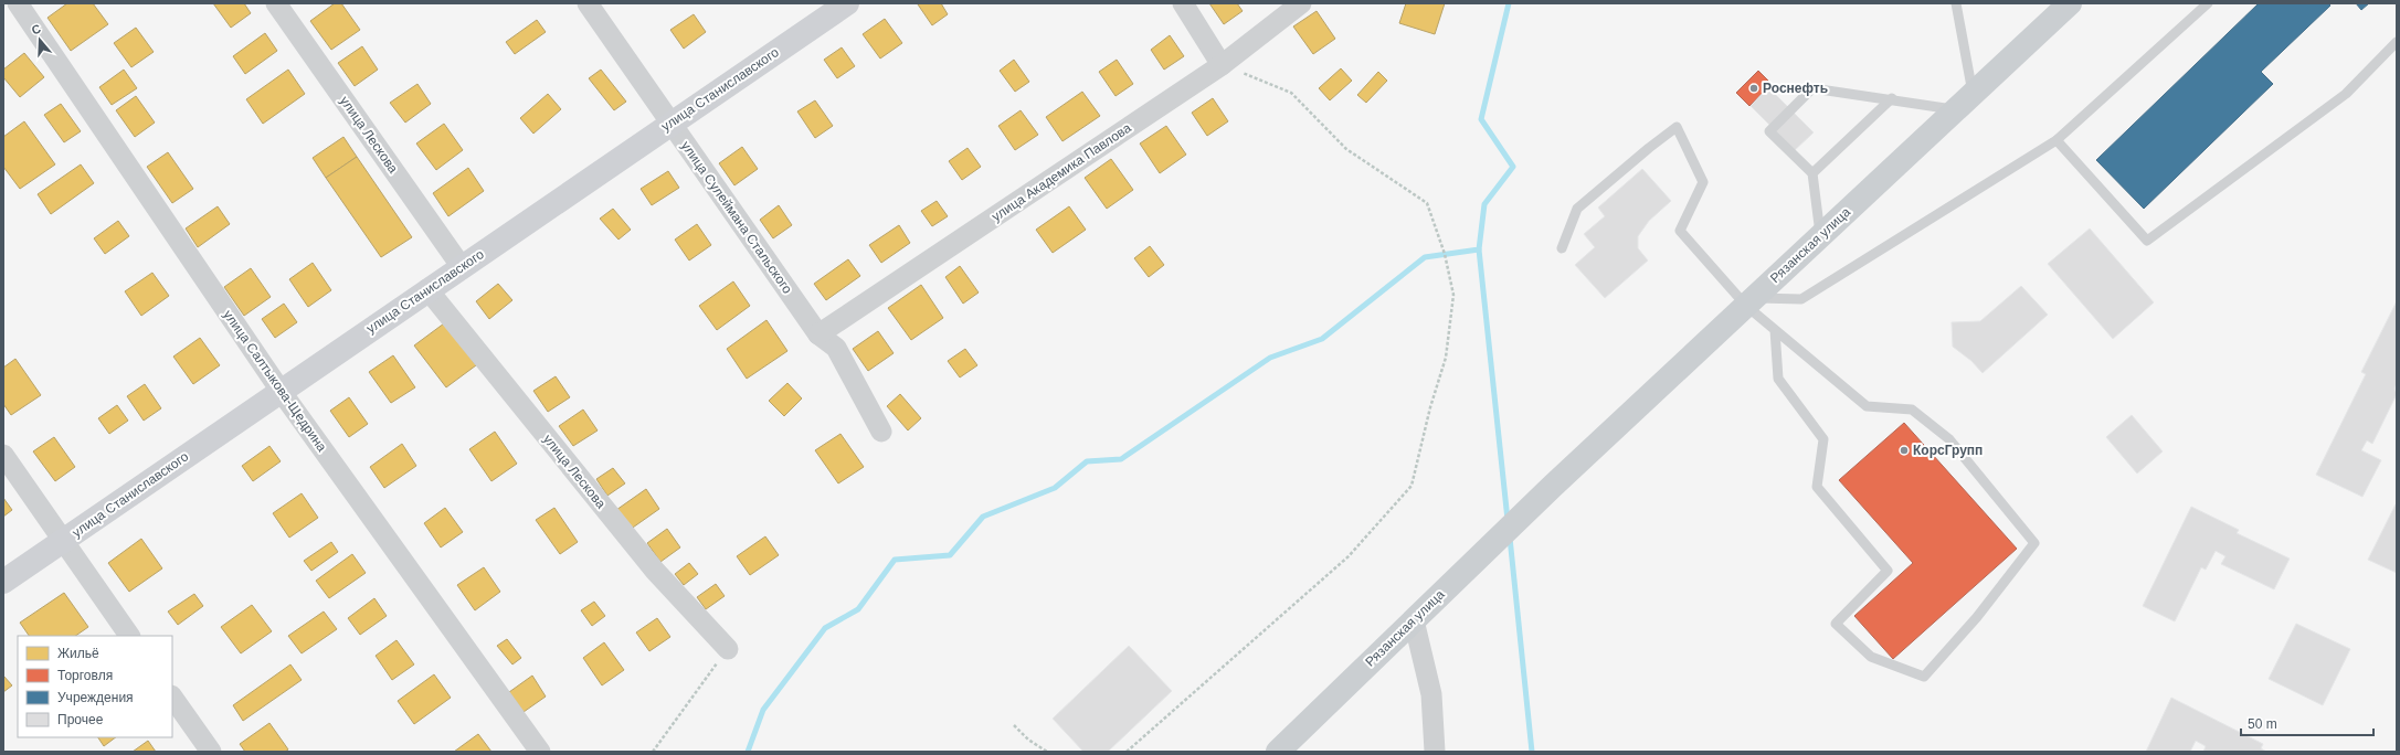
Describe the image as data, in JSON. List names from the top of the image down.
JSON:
{
  "streets": {
    "main road": ["Рязанская улица"],
    "street": [
      "улица Станиславского",
      "улица Лескова",
      "улица Академика Павлова",
      "улица Сулеймана Стальского",
      "улица Салтыкова-Щедрина"
    ]
  },
  "crossings": [
    ["улица Станиславского", "улица Лескова"],
    ["улица Станиславского", "улица Сулеймана Стальского"],
    ["улица Станиславского", "улица Салтыкова-Щедрина"],
    ["улица Академика Павлова", "улица Сулеймана Стальского"]
  ],
  "places": ["Роснефть", "КорсГрупп"],
  "legend": [
    "Жильё",
    "Торговля",
    "Учреждения",
    "Прочее"
  ],
  "scale_bar": "50 m",
  "north": "top"
}
